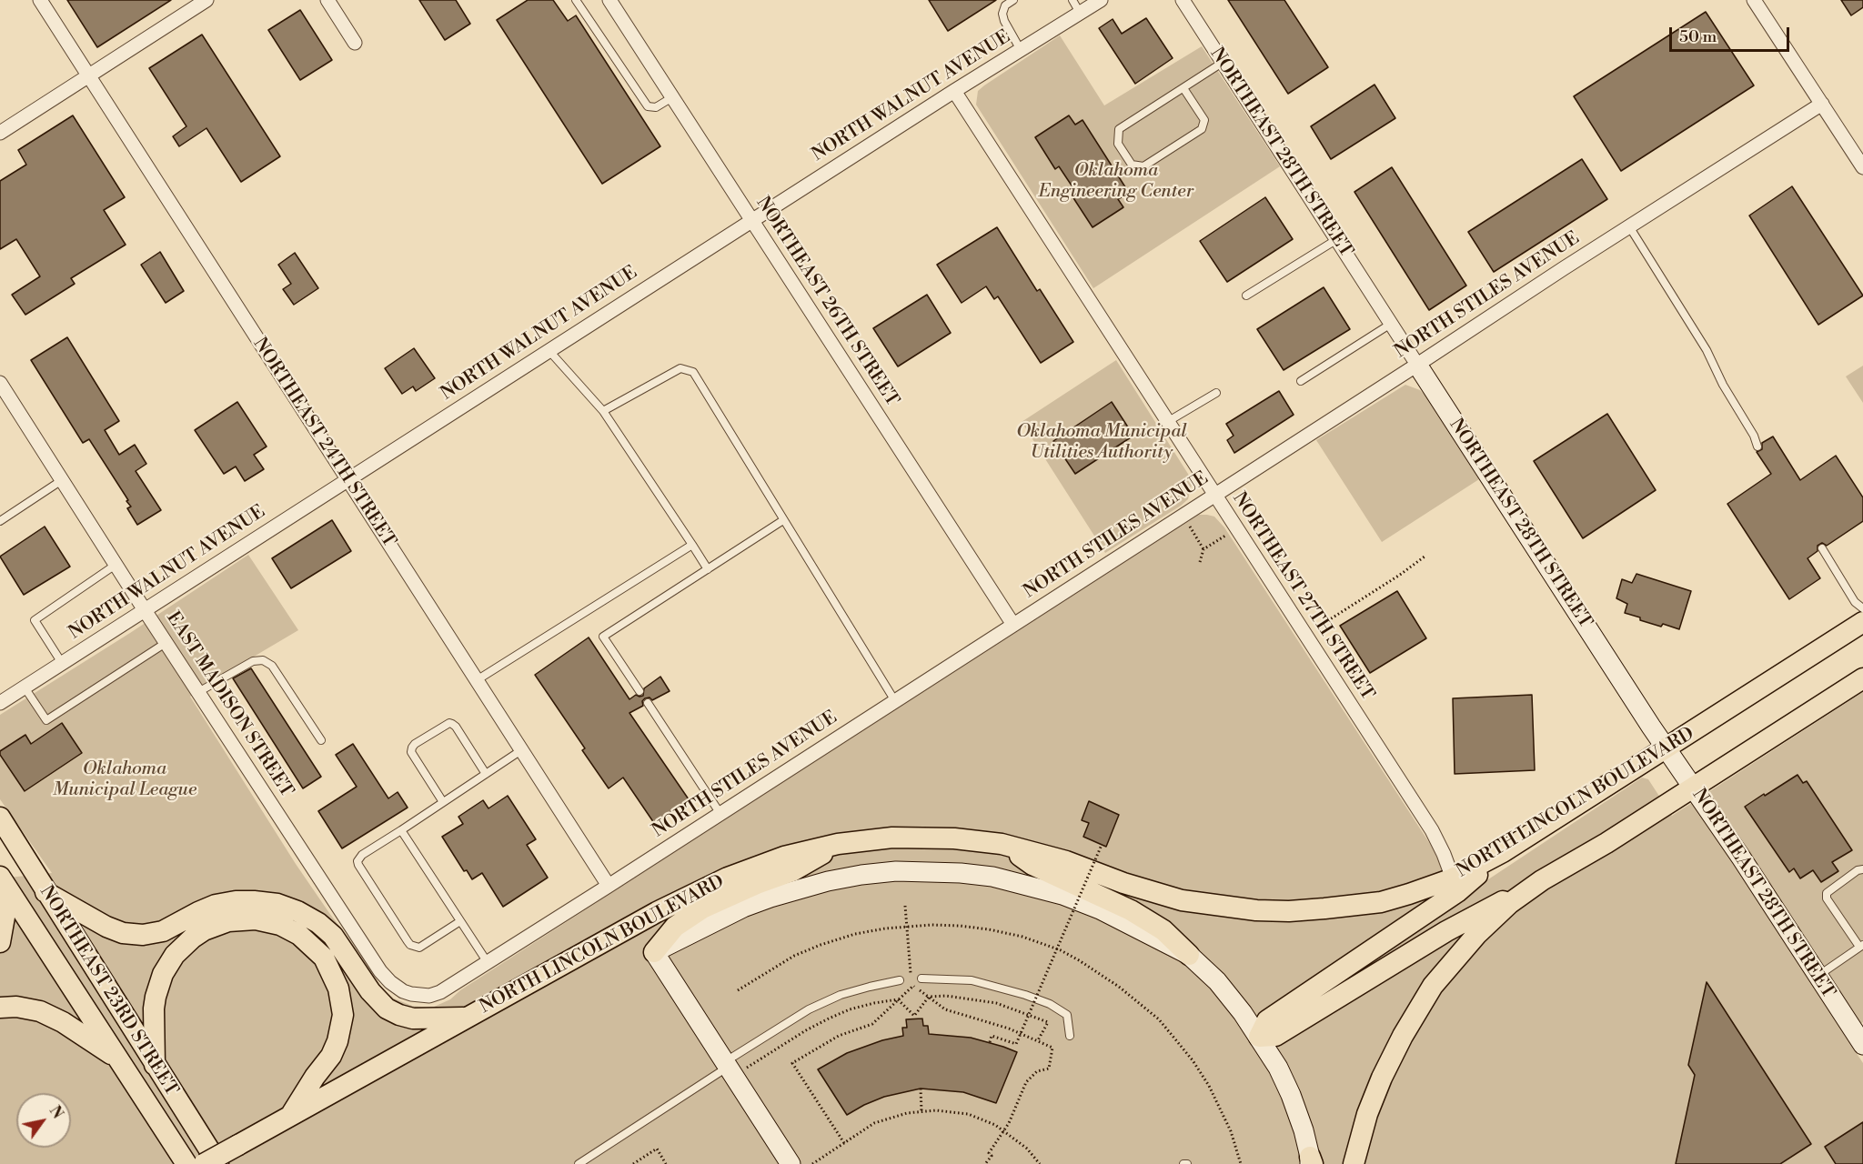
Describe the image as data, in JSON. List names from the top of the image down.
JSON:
{
  "streets": {
    "main road": ["NORTH LINCOLN BOULEVARD", "NORTHEAST 23RD STREET"],
    "street": [
      "NORTH WALNUT AVENUE",
      "NORTHEAST 28TH STREET",
      "NORTH STILES AVENUE",
      "NORTHEAST 26TH STREET",
      "NORTHEAST 24TH STREET",
      "NORTHEAST 27TH STREET",
      "EAST MADISON STREET"
    ]
  },
  "crossings": [
    ["NORTH WALNUT AVENUE", "NORTHEAST 26TH STREET"],
    ["NORTH WALNUT AVENUE", "NORTHEAST 24TH STREET"],
    ["NORTH WALNUT AVENUE", "NORTHEAST 27TH STREET"],
    ["NORTH WALNUT AVENUE", "EAST MADISON STREET"],
    ["NORTHEAST 28TH STREET", "NORTH STILES AVENUE"],
    ["NORTHEAST 28TH STREET", "NORTH LINCOLN BOULEVARD"],
    ["NORTH STILES AVENUE", "NORTHEAST 26TH STREET"],
    ["NORTH STILES AVENUE", "NORTHEAST 24TH STREET"],
    ["NORTH STILES AVENUE", "NORTHEAST 27TH STREET"],
    ["NORTH STILES AVENUE", "EAST MADISON STREET"],
    ["NORTHEAST 27TH STREET", "NORTH LINCOLN BOULEVARD"]
  ],
  "parks": ["Oklahoma Engineering Center", "Oklahoma Municipal Utilities Authority", "Oklahoma Municipal League"],
  "scale_bar": "50 m",
  "north": "top right"
}
